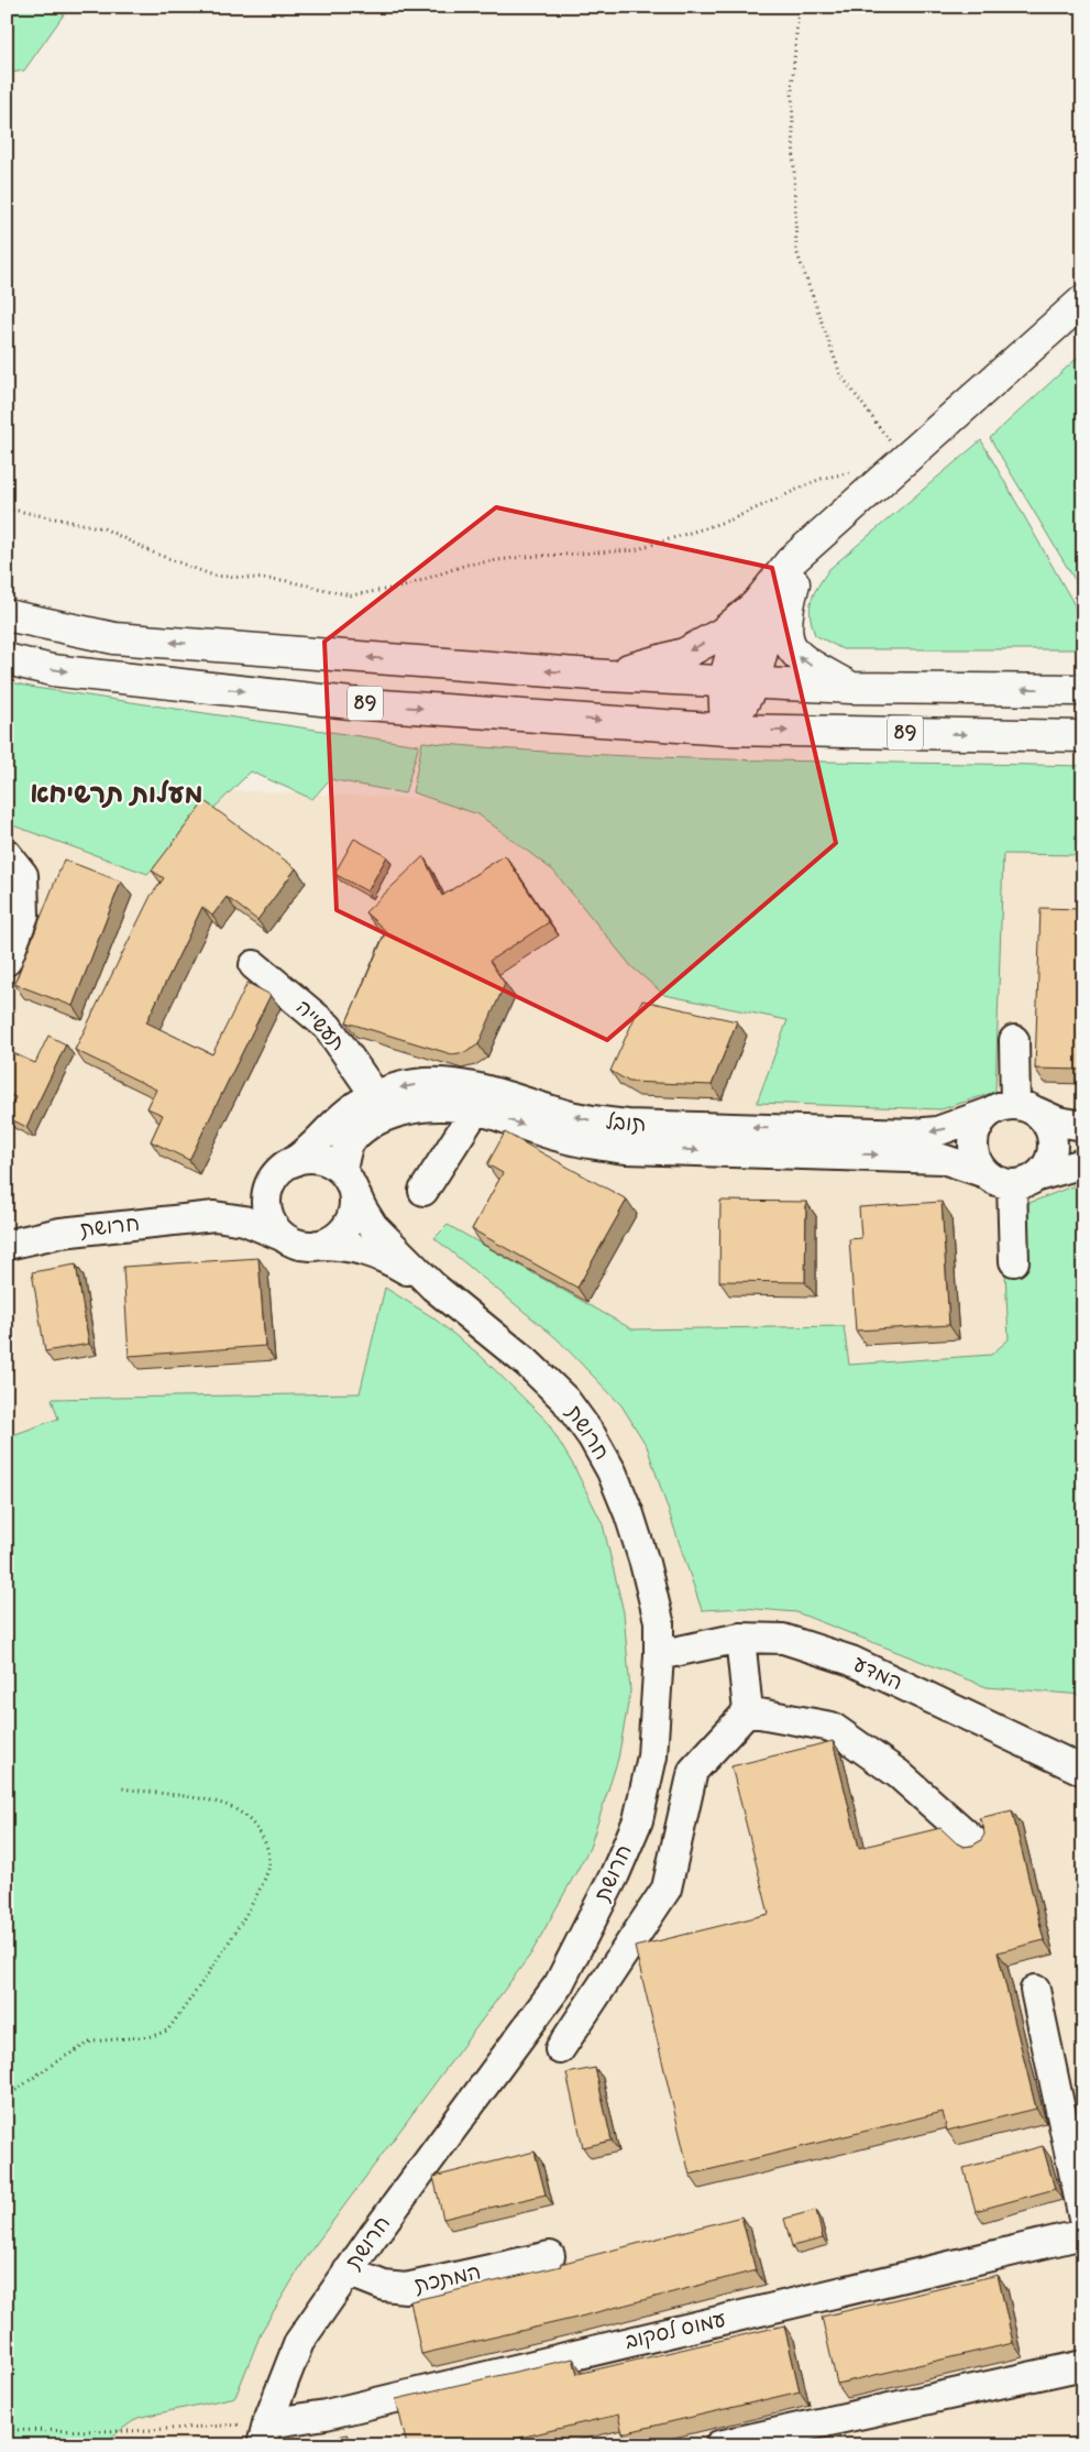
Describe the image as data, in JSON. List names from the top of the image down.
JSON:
{
  "streets": {
    "main road": ["89"],
    "street": [
      "תעשייה",
      "תובל",
      "חרושת",
      "המדע",
      "המתכת",
      "עמוס לסקוב"
    ]
  },
  "crossings": [
    ["תעשייה", "תובל"],
    ["תובל", "חרושת"],
    ["חרושת", "המדע"],
    ["חרושת", "המתכת"],
    ["חרושת", "עמוס לסקוב"]
  ],
  "districts": ["מעלות תרשיחא"]
}
